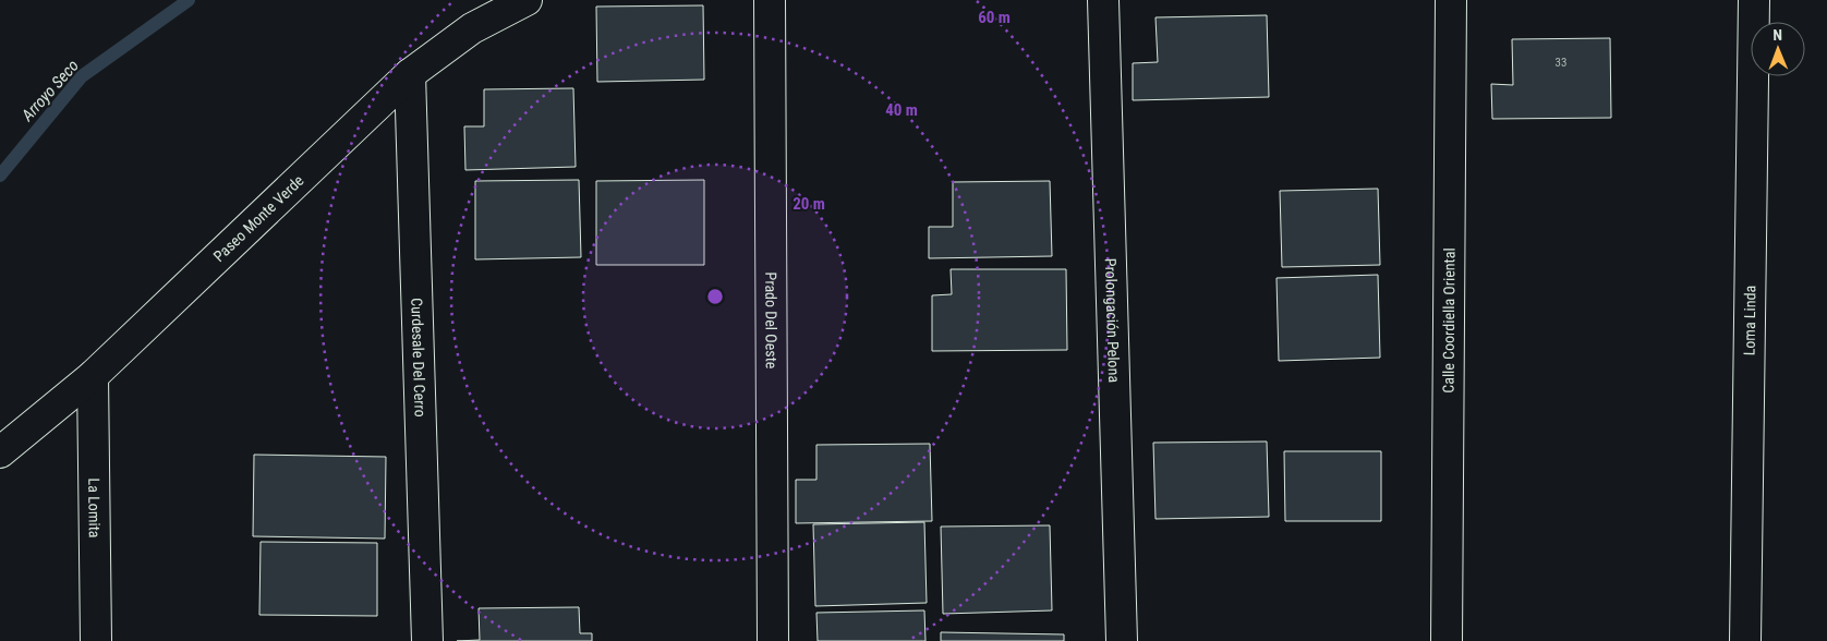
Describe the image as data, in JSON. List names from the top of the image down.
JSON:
{
  "streets": {
    "street": [
      "Paseo Monte Verde",
      "Prado Del Oeste",
      "Prolongación Pelona",
      "Calle Coordiella Oriental",
      "Loma Linda",
      "Curdesale Del Cerro",
      "La Lomita"
    ]
  },
  "crossings": [
    ["Paseo Monte Verde", "Curdesale Del Cerro"],
    ["Paseo Monte Verde", "La Lomita"]
  ],
  "water": ["Arroyo Seco"],
  "house_numbers": ["33"],
  "north": "top",
  "rings": ["60 m", "40 m", "20 m"]
}
